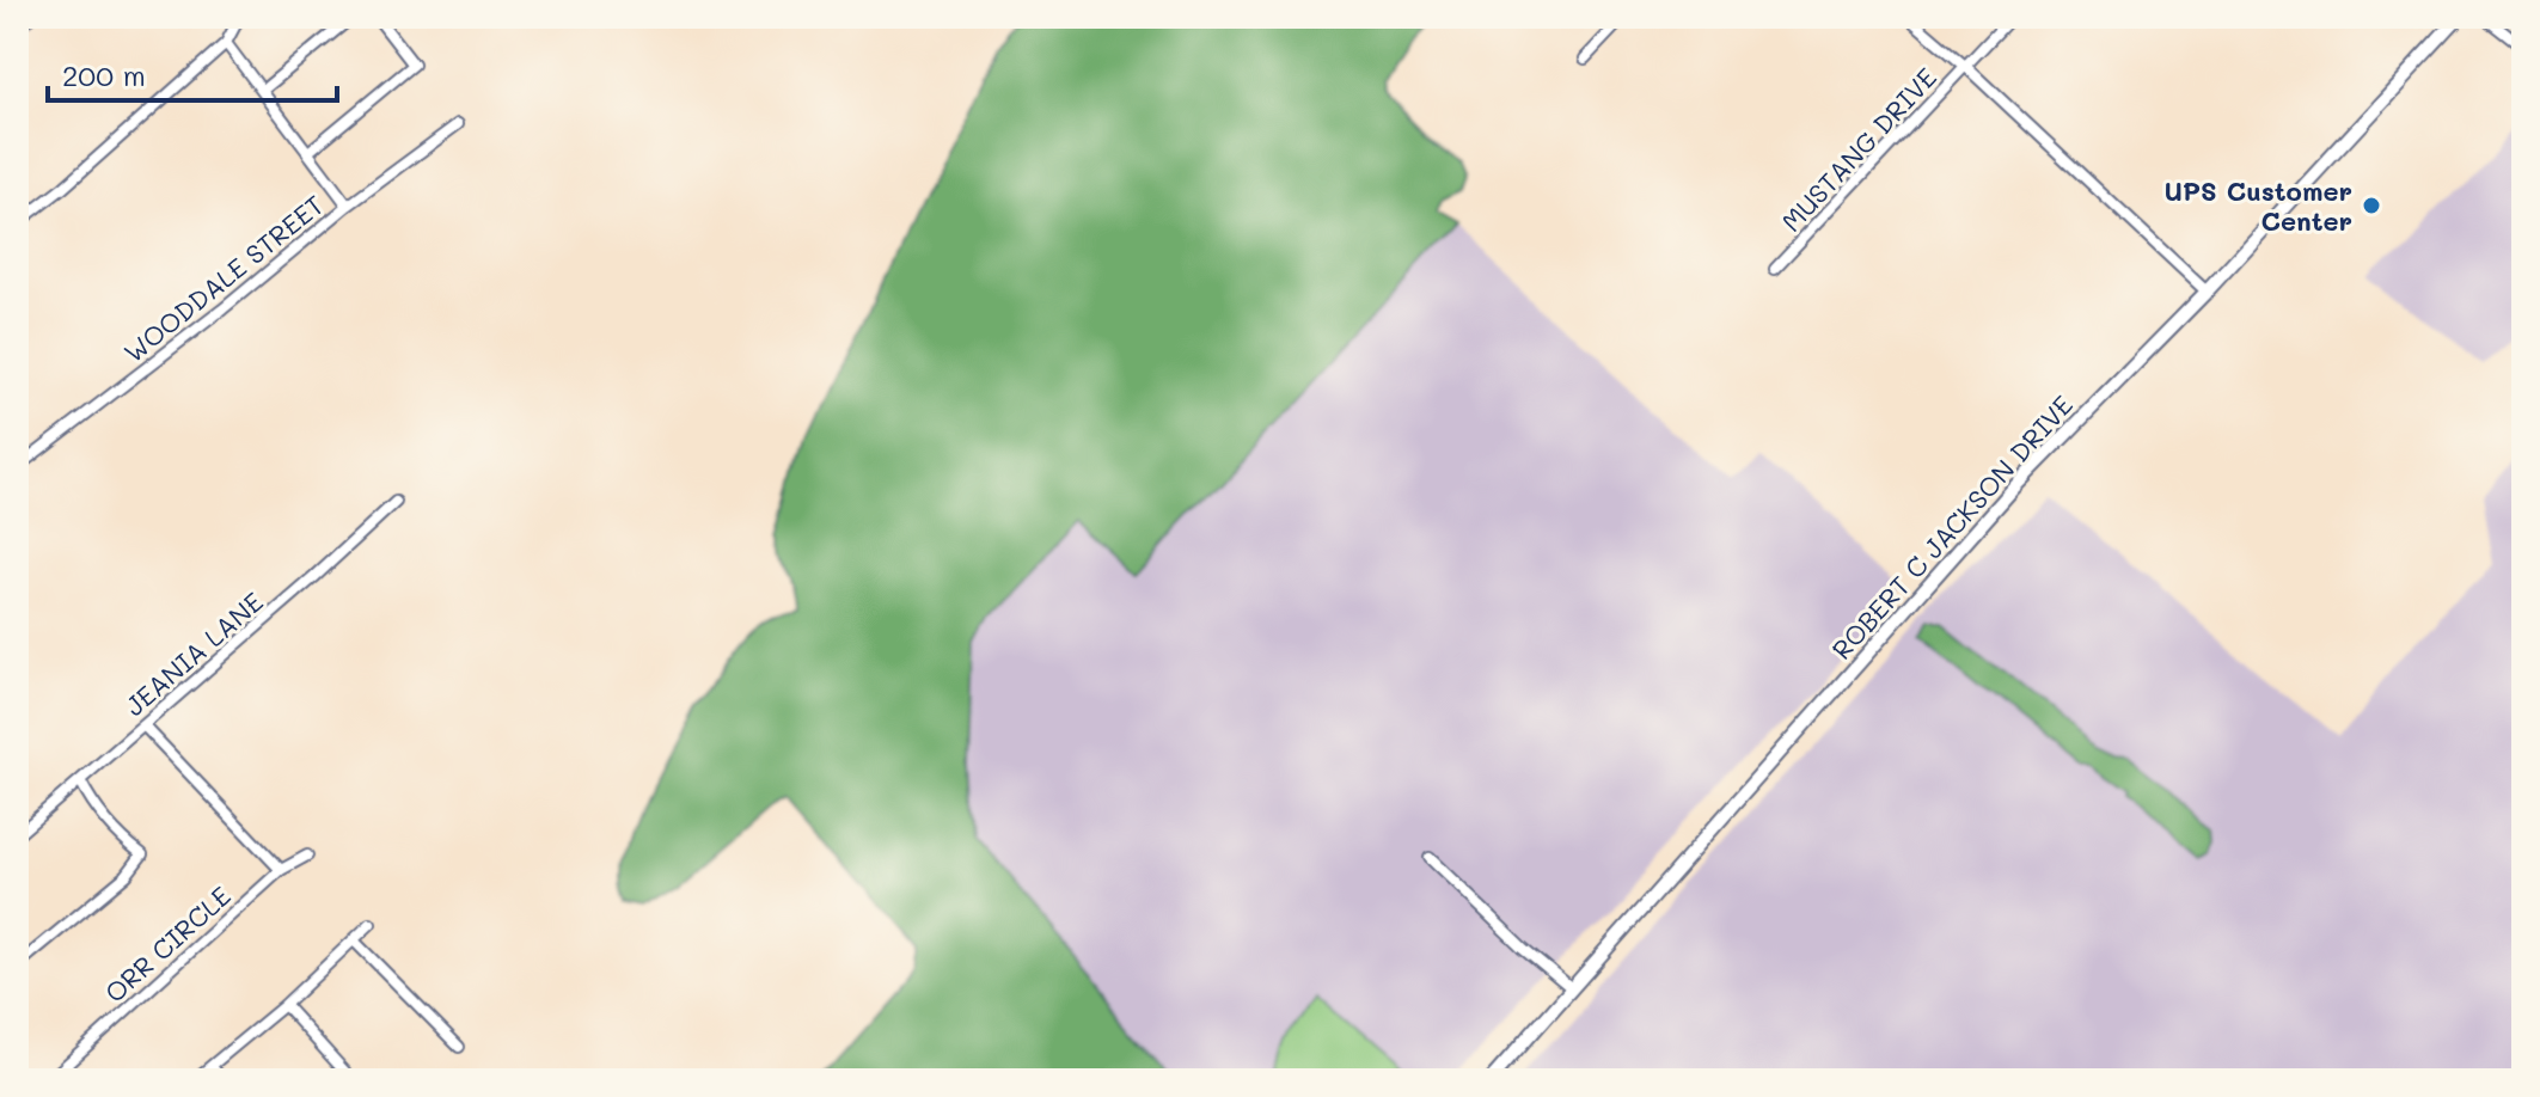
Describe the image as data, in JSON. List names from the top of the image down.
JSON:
{
  "streets": {
    "main road": ["ROBERT C JACKSON DRIVE"],
    "street": [
      "MUSTANG DRIVE",
      "WOODDALE STREET",
      "JEANIA LANE",
      "ORR CIRCLE"
    ]
  },
  "places": ["UPS Customer Center"],
  "scale_bar": "200 m"
}
